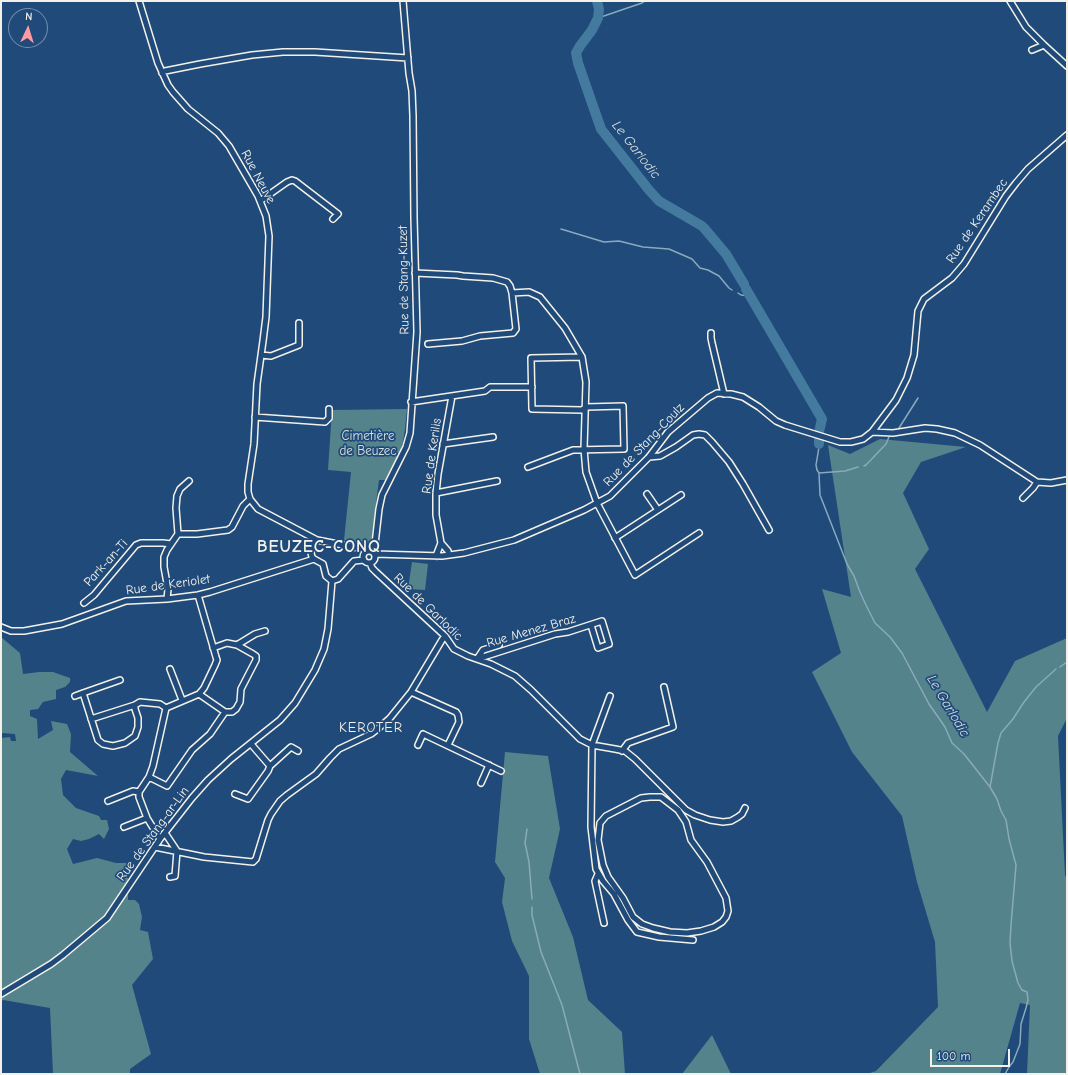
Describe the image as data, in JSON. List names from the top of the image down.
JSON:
{
  "streets": {
    "street": [
      "Rue Neuve",
      "Rue de Kerambec",
      "Rue de Stang-Kuzet",
      "Rue de Stang-Coulz",
      "Rue de Kerilis",
      "Park-an-Ti",
      "Rue de Keriolet",
      "Rue de Garlodic",
      "Rue Menez Braz",
      "Rue de Stang-ar-Lin"
    ]
  },
  "crossings": [
    ["Rue de Kerambec", "Rue de Stang-Coulz"],
    ["Rue de Stang-Kuzet", "Rue de Stang-Coulz"],
    ["Rue de Stang-Kuzet", "Rue de Garlodic"],
    ["Rue de Stang-Coulz", "Rue de Kerilis"],
    ["Rue de Stang-Coulz", "Rue de Garlodic"],
    ["Rue de Garlodic", "Rue Menez Braz"]
  ],
  "districts": ["BEUZEC-CONQ", "KEROTER"],
  "water": ["Le Garlodic"],
  "parks": ["Cimetière de Beuzec"],
  "scale_bar": "100 m",
  "north": "top"
}
